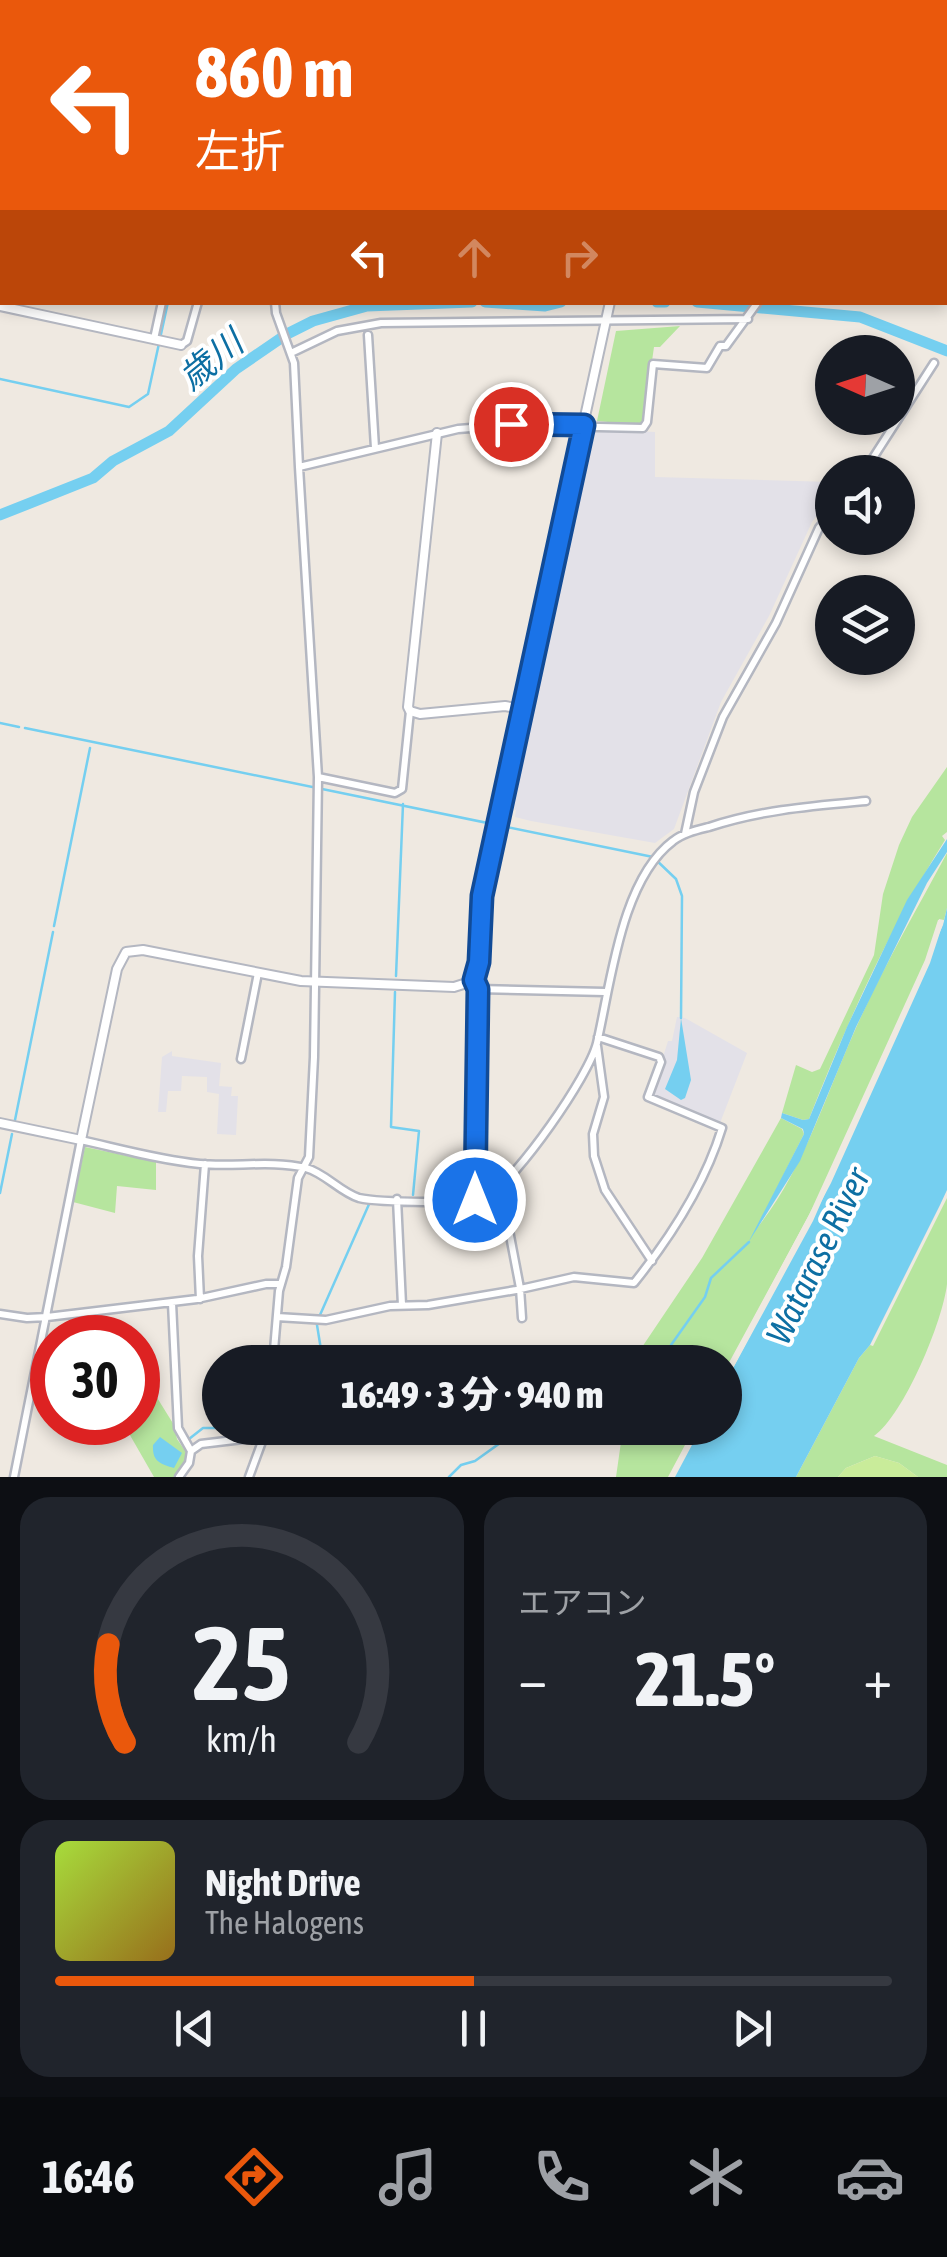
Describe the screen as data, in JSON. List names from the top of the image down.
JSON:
{
  "water": ["歳川", "Watarase River"],
  "north": "left",
  "page": {
    "turn": ["860 m", "左折"],
    "limit": "30",
    "trip": "16:49 · 3 分 · 940 m",
    "tile": "エアコン",
    "heat": ["−", "21.5°", "+"],
    "song": ["Night Drive", "The Halogens"],
    "tabs": "16:46",
    "gauge": ["25", "km/h"]
  }
}
